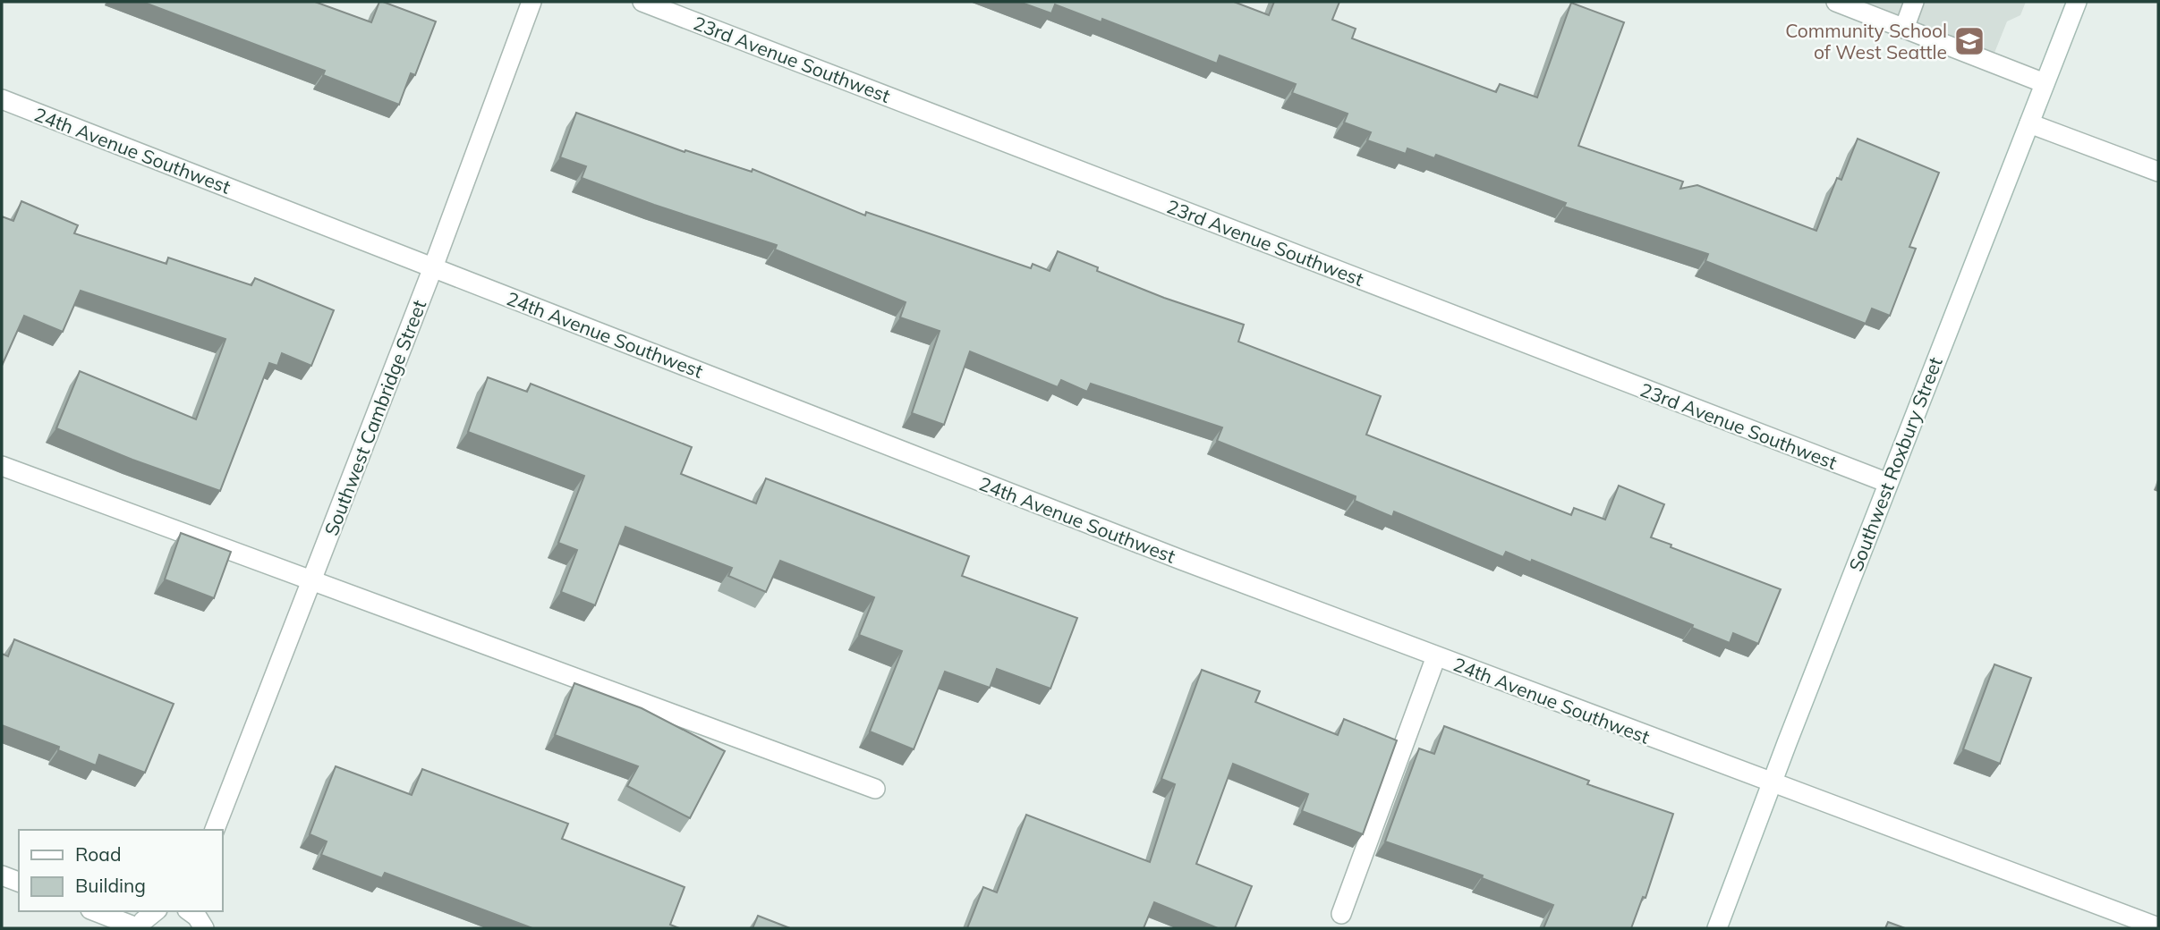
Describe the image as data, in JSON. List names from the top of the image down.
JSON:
{
  "streets": {
    "street": [
      "23rd Avenue Southwest",
      "24th Avenue Southwest",
      "Southwest Cambridge Street",
      "Southwest Roxbury Street"
    ]
  },
  "crossings": [
    ["23rd Avenue Southwest", "Southwest Roxbury Street"],
    ["24th Avenue Southwest", "Southwest Cambridge Street"],
    ["24th Avenue Southwest", "Southwest Roxbury Street"]
  ],
  "places": {
    "school or university": ["Community School of West Seattle"]
  },
  "legend": ["Road", "Building"]
}
